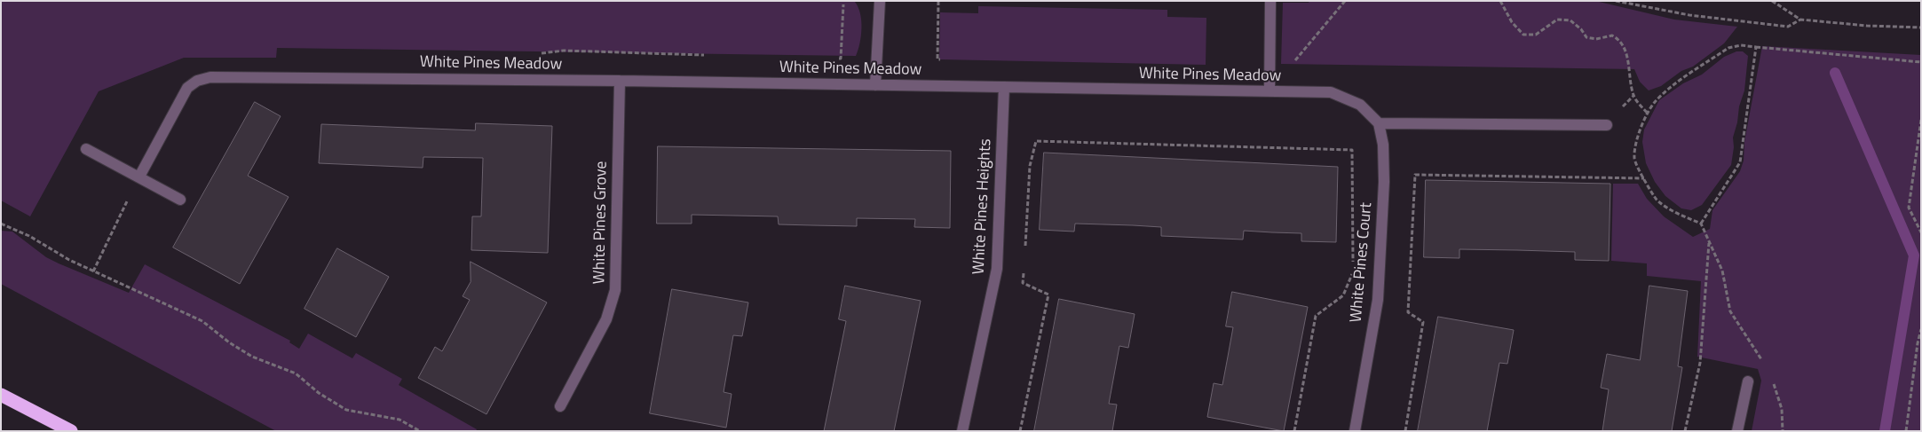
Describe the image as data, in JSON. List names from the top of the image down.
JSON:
{
  "streets": {
    "street": [
      "White Pines Meadow",
      "White Pines Heights",
      "White Pines Grove",
      "White Pines Court"
    ]
  },
  "crossings": [
    ["White Pines Meadow", "White Pines Heights"],
    ["White Pines Meadow", "White Pines Grove"],
    ["White Pines Meadow", "White Pines Court"]
  ]
}
